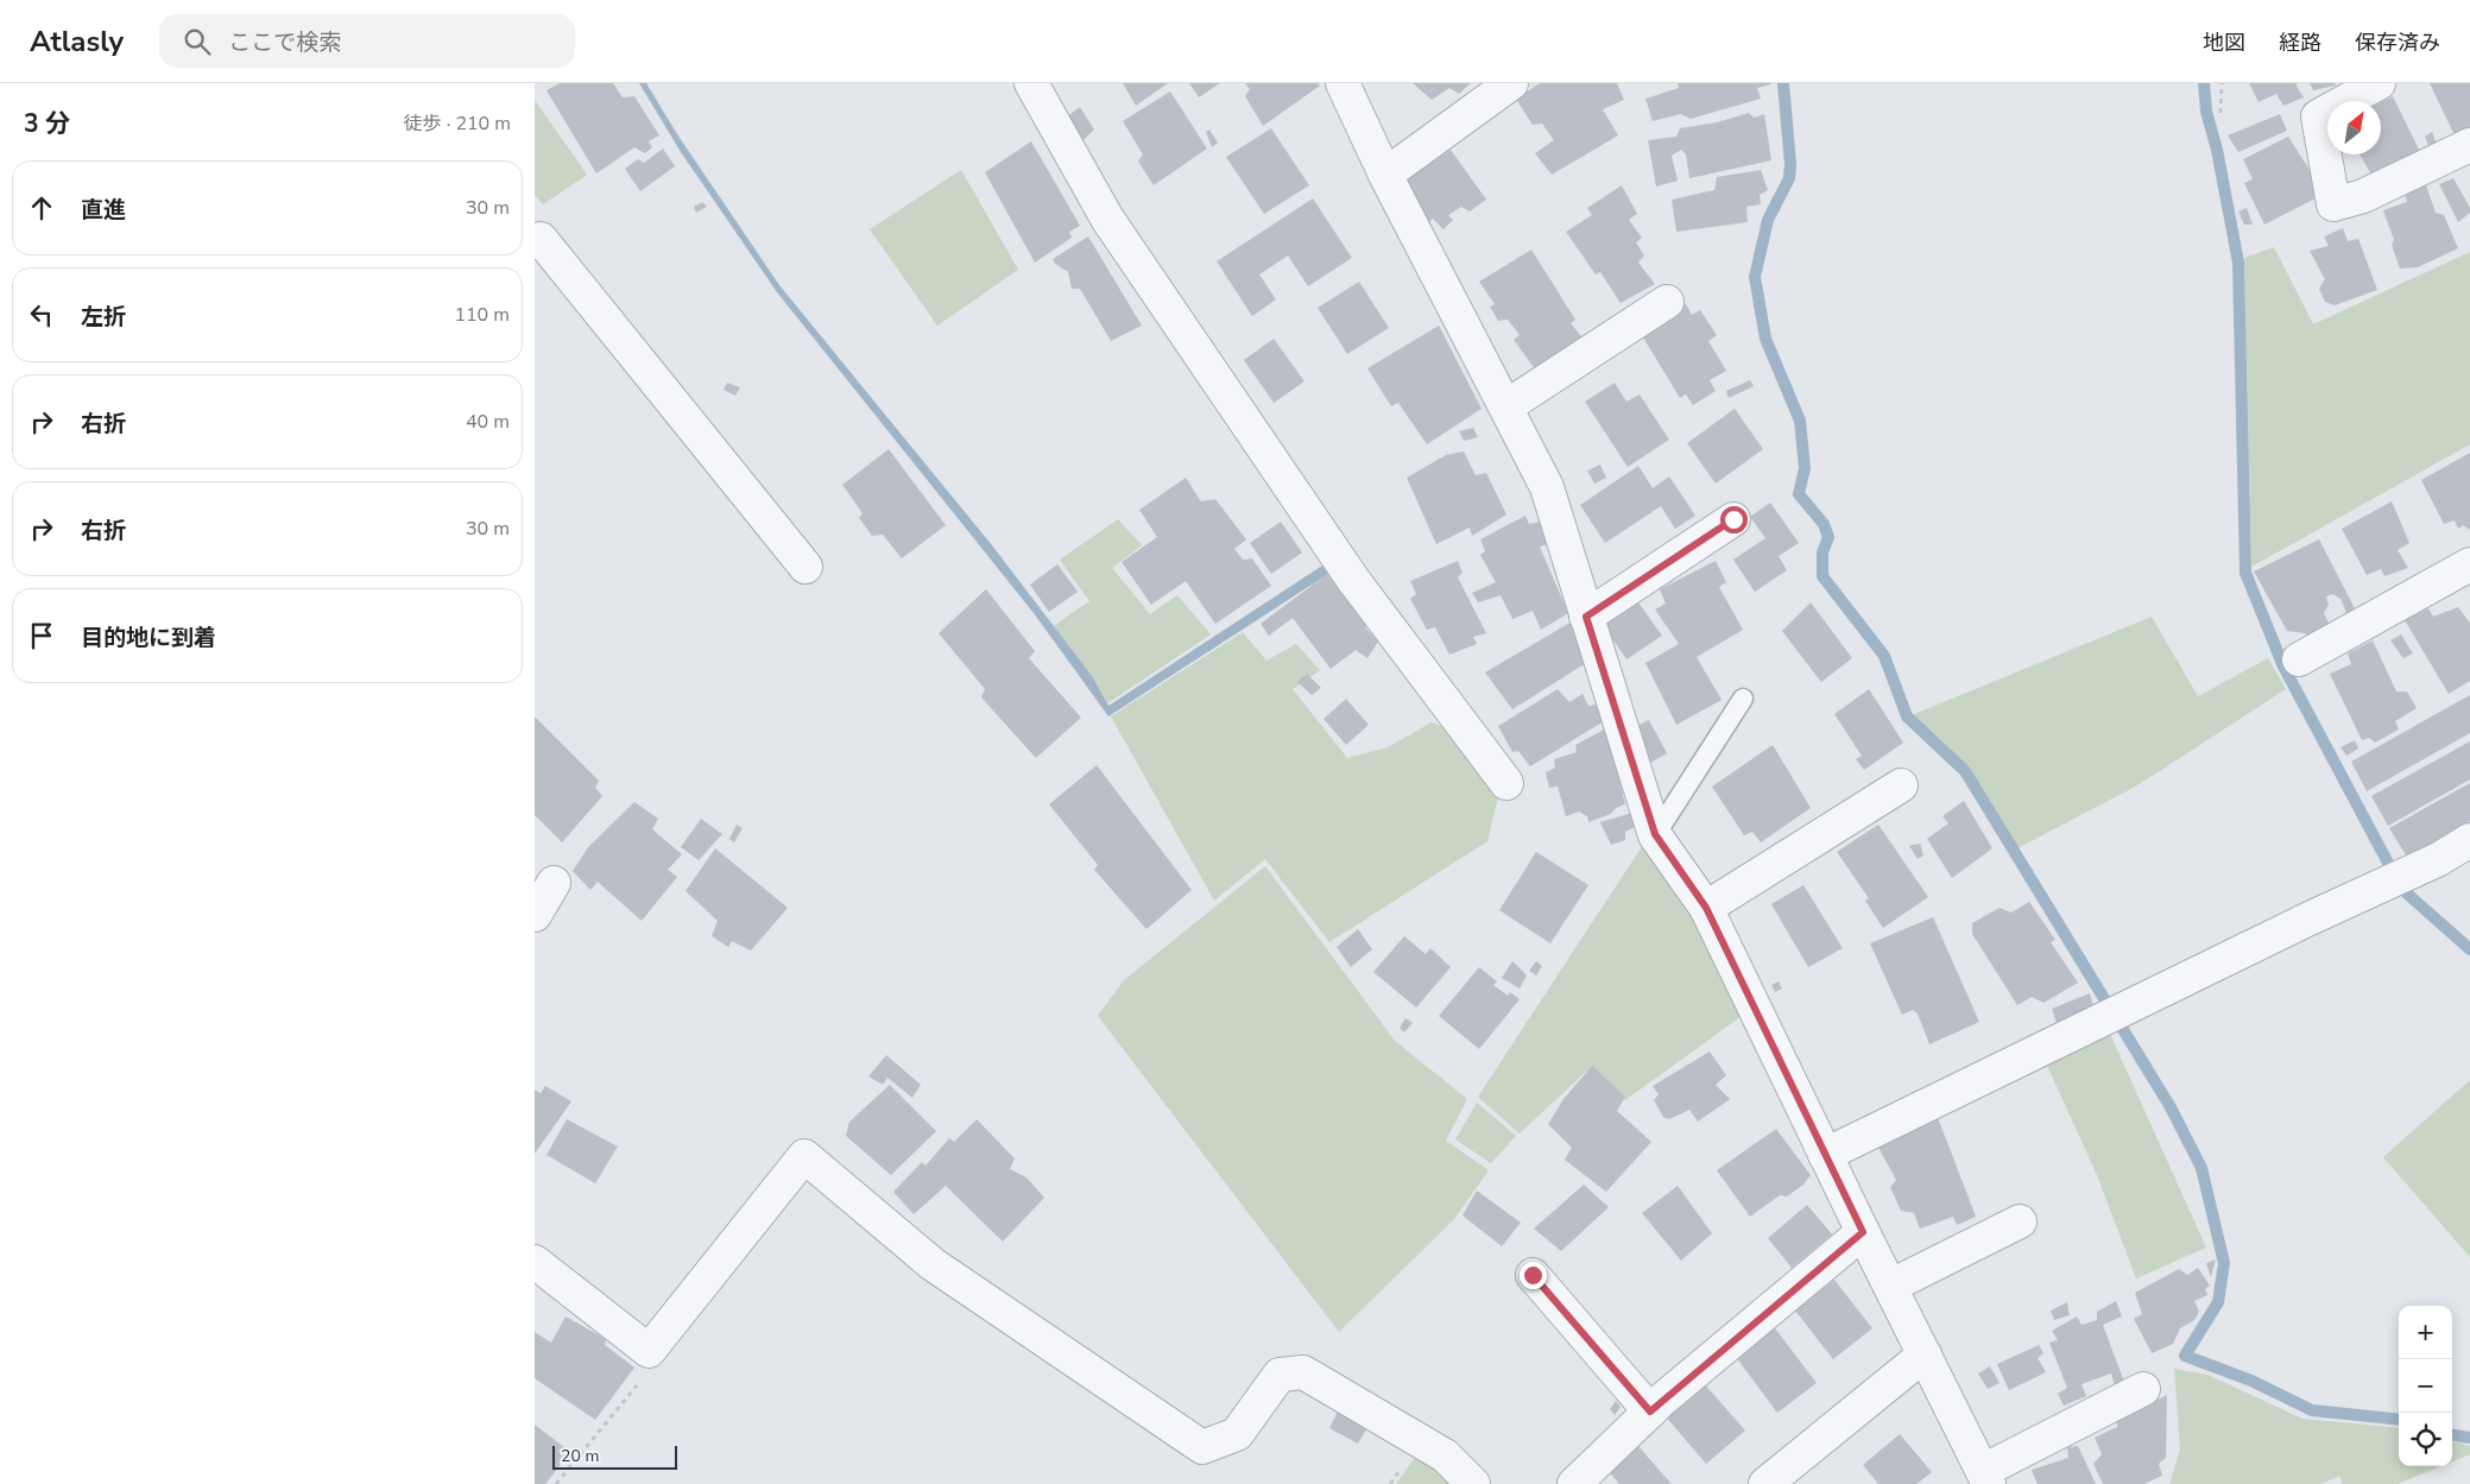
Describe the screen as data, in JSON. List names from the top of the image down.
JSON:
{
  "scale_bar": "20 m",
  "north": "top right",
  "page": {
    "header": "Atlasly",
    "search": "ここで検索",
    "nav": ["地図", "経路", "保存済み"],
    "heading": ["3 分", "徒歩 · 210 m"],
    "list": [
      ["直進", "30 m"],
      ["左折", "110 m"],
      ["右折", "40 m"],
      ["右折", "30 m"],
      "目的地に到着"
    ],
    "map_buttons": ["+", "−"],
    "scale": "20 m"
  }
}
